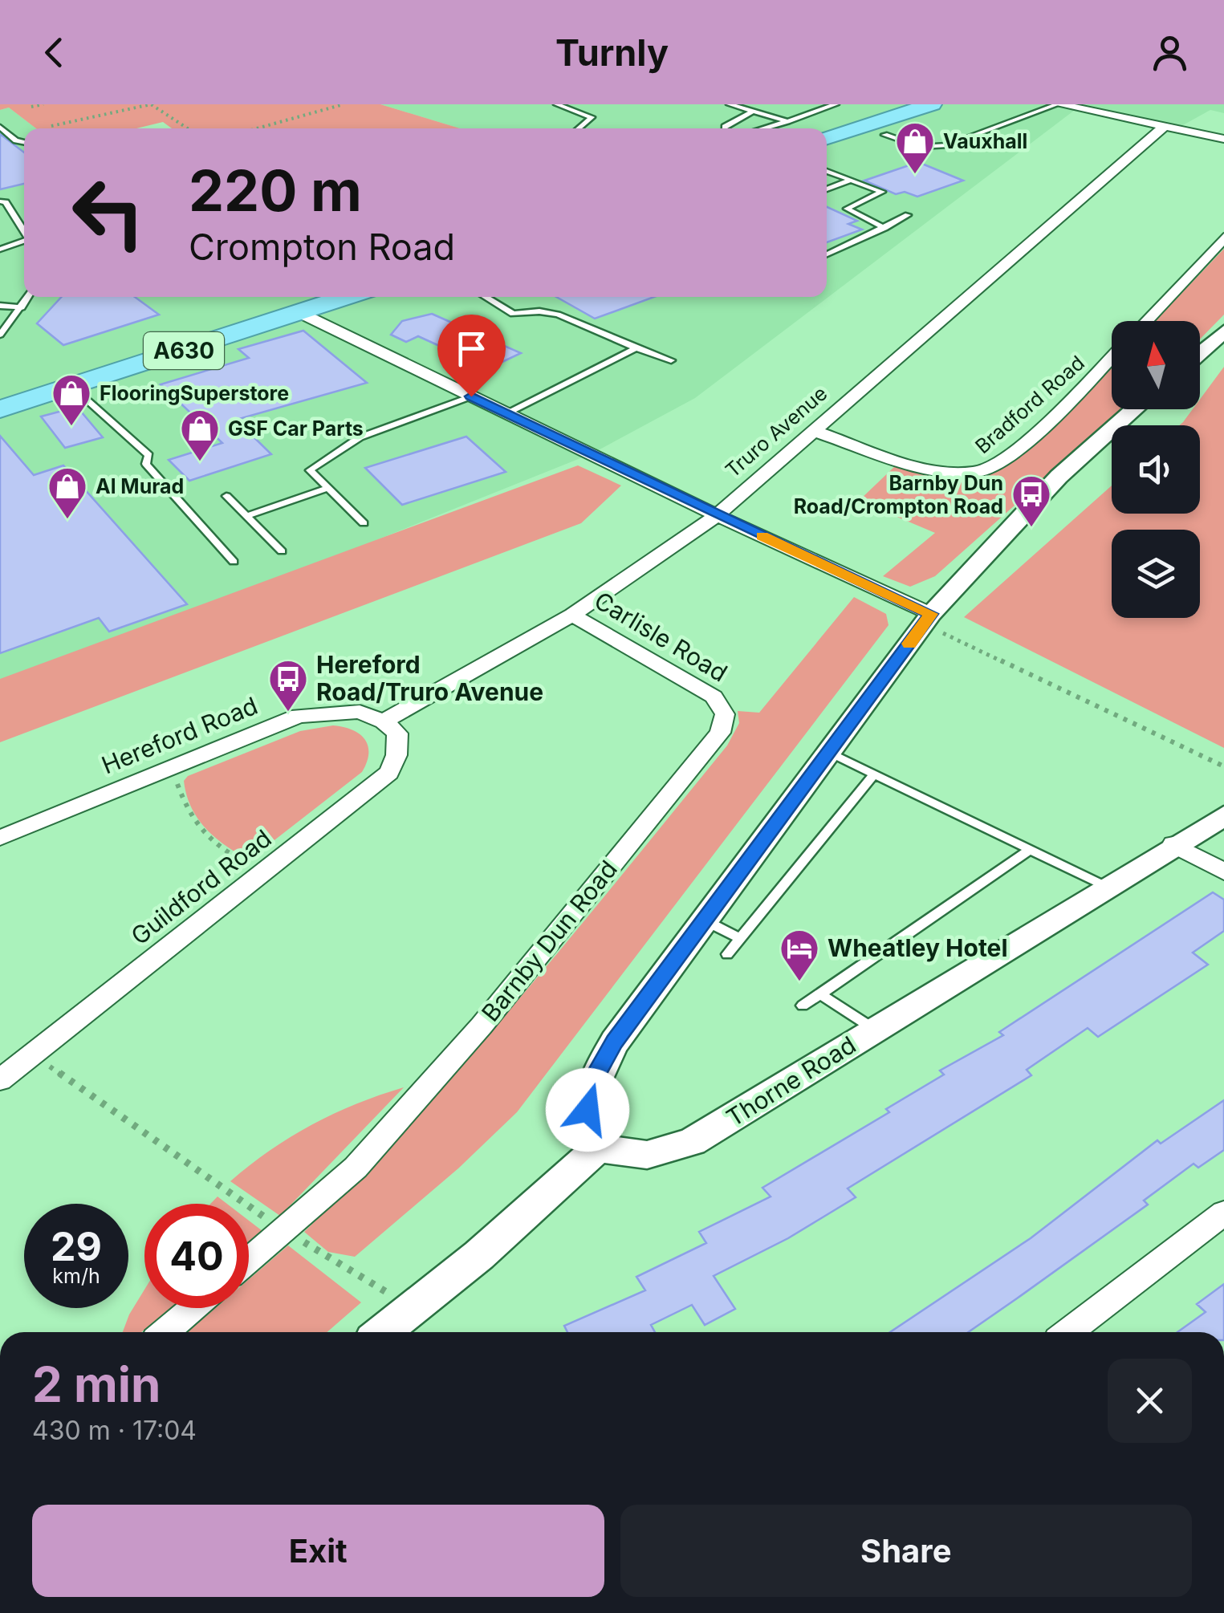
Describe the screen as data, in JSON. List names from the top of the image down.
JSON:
{
  "streets": {
    "highway": ["A630"],
    "street": [
      "Bradford Road",
      "Truro Avenue",
      "Carlisle Road",
      "Hereford Road",
      "Guildford Road",
      "Barnby Dun Road",
      "Thorne Road"
    ]
  },
  "crossings": [
    ["Bradford Road", "Truro Avenue"],
    ["Truro Avenue", "Carlisle Road"],
    ["Truro Avenue", "Hereford Road"],
    ["Truro Avenue", "Guildford Road"],
    ["Carlisle Road", "Barnby Dun Road"],
    ["Hereford Road", "Guildford Road"]
  ],
  "places": {
    "shop": [
      "Vauxhall",
      "FlooringSuperstore",
      "GSF Car Parts",
      "Al Murad"
    ],
    "bus stop": ["Barnby Dun Road/Crompton Road", "Hereford Road/Truro Avenue"],
    "hotel": ["Wheatley Hotel"]
  },
  "north": "top",
  "page": {
    "header": "Turnly",
    "turn": ["220 m", "Crompton Road"],
    "speed": "29 km/h",
    "limit": "40",
    "heading": ["2 min", "430 m · 17:04"],
    "buttons": ["Exit", "Share"]
  }
}
